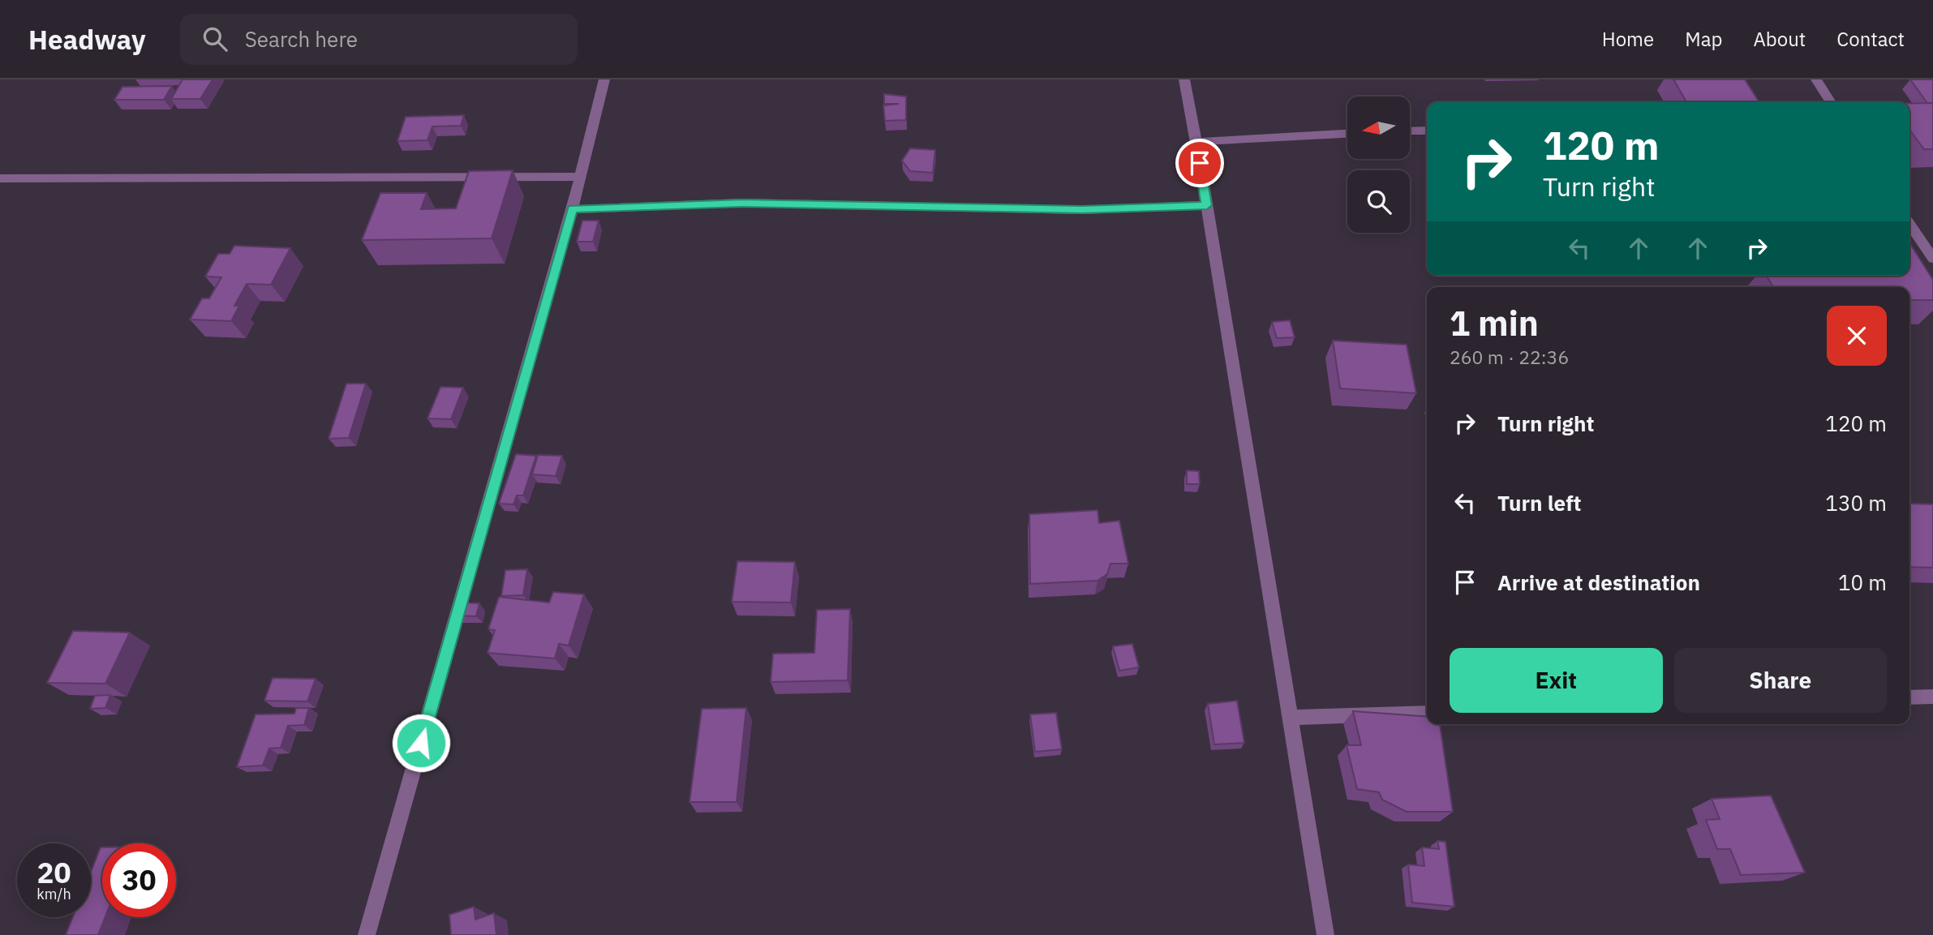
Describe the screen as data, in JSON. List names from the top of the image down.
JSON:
{
  "north": "left",
  "page": {
    "header": "Headway",
    "search": "Search here",
    "nav": [
      "Home",
      "Map",
      "About",
      "Contact"
    ],
    "turn": ["120 m", "Turn right"],
    "heading": ["1 min", "260 m · 22:36"],
    "list": [
      {
        "name": "Turn right",
        "value": "120 m"
      },
      {
        "name": "Turn left",
        "value": "130 m"
      },
      {
        "name": "Arrive at destination",
        "value": "10 m"
      }
    ],
    "buttons": ["Exit", "Share"],
    "speed": "20 km/h",
    "limit": "30"
  }
}
